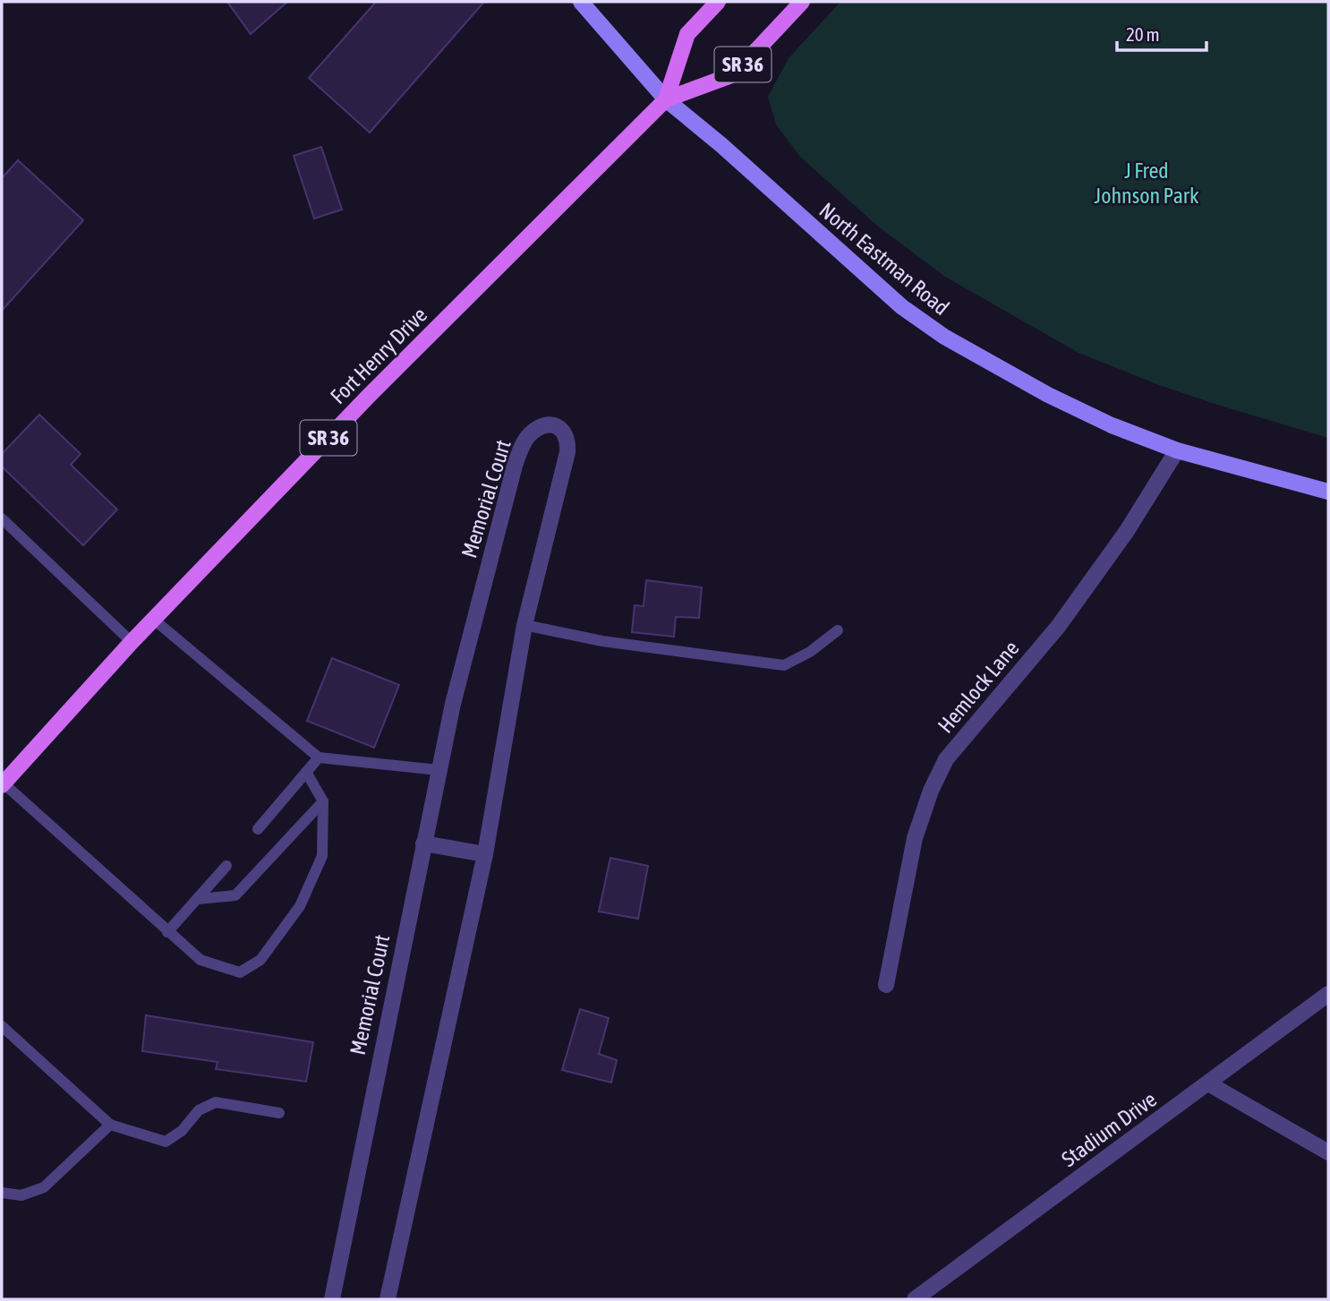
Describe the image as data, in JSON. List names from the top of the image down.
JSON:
{
  "streets": {
    "main road": ["SR 36", "North Eastman Road", "Fort Henry Drive"],
    "street": ["Memorial Court", "Hemlock Lane", "Stadium Drive"]
  },
  "crossings": [
    ["North Eastman Road", "Fort Henry Drive"],
    ["North Eastman Road", "Hemlock Lane"]
  ],
  "parks": ["J Fred Johnson Park"],
  "scale_bar": "20 m"
}
